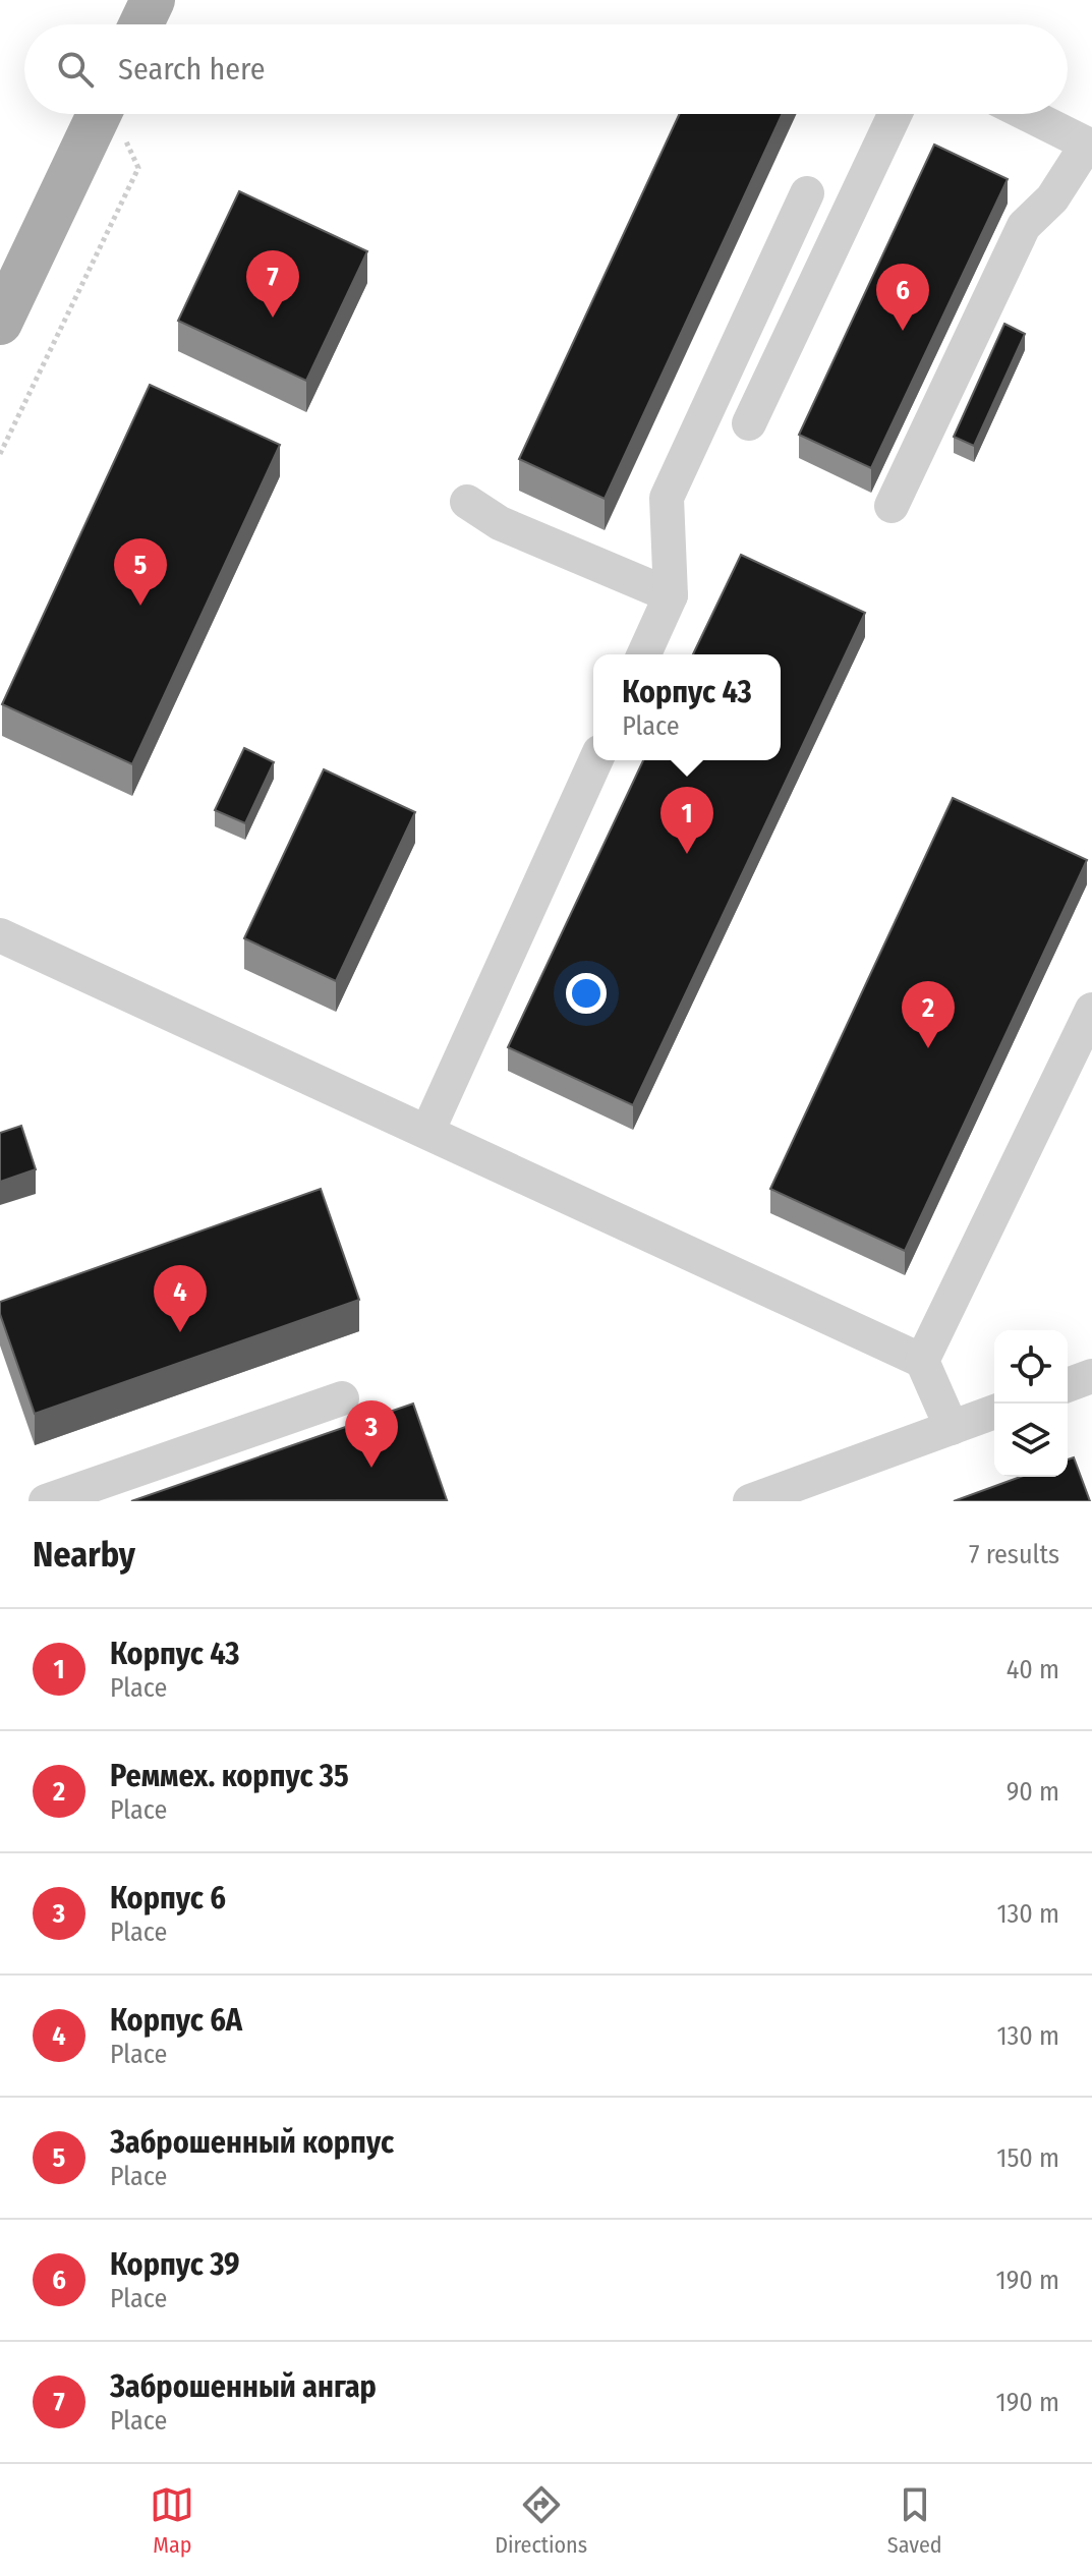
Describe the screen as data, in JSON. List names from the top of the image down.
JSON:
{
  "page": {
    "search": "Search here",
    "pins": [
      "7",
      "6",
      "5",
      "1",
      "2",
      "4",
      "3"
    ],
    "popup": ["Корпус 43", "Place"],
    "heading": ["Nearby", "7 results"],
    "list": [
      {
        "mark": "1",
        "name": "Корпус 43",
        "note": "Place",
        "value": "40 m"
      },
      {
        "mark": "2",
        "name": "Реммех. корпус 35",
        "note": "Place",
        "value": "90 m"
      },
      {
        "mark": "3",
        "name": "Корпус 6",
        "note": "Place",
        "value": "130 m"
      },
      {
        "mark": "4",
        "name": "Корпус 6А",
        "note": "Place",
        "value": "130 m"
      },
      {
        "mark": "5",
        "name": "Заброшенный корпус",
        "note": "Place",
        "value": "150 m"
      },
      {
        "mark": "6",
        "name": "Корпус 39",
        "note": "Place",
        "value": "190 m"
      },
      {
        "mark": "7",
        "name": "Заброшенный ангар",
        "note": "Place",
        "value": "190 m"
      }
    ],
    "nav": ["Map", "Directions", "Saved"]
  }
}
